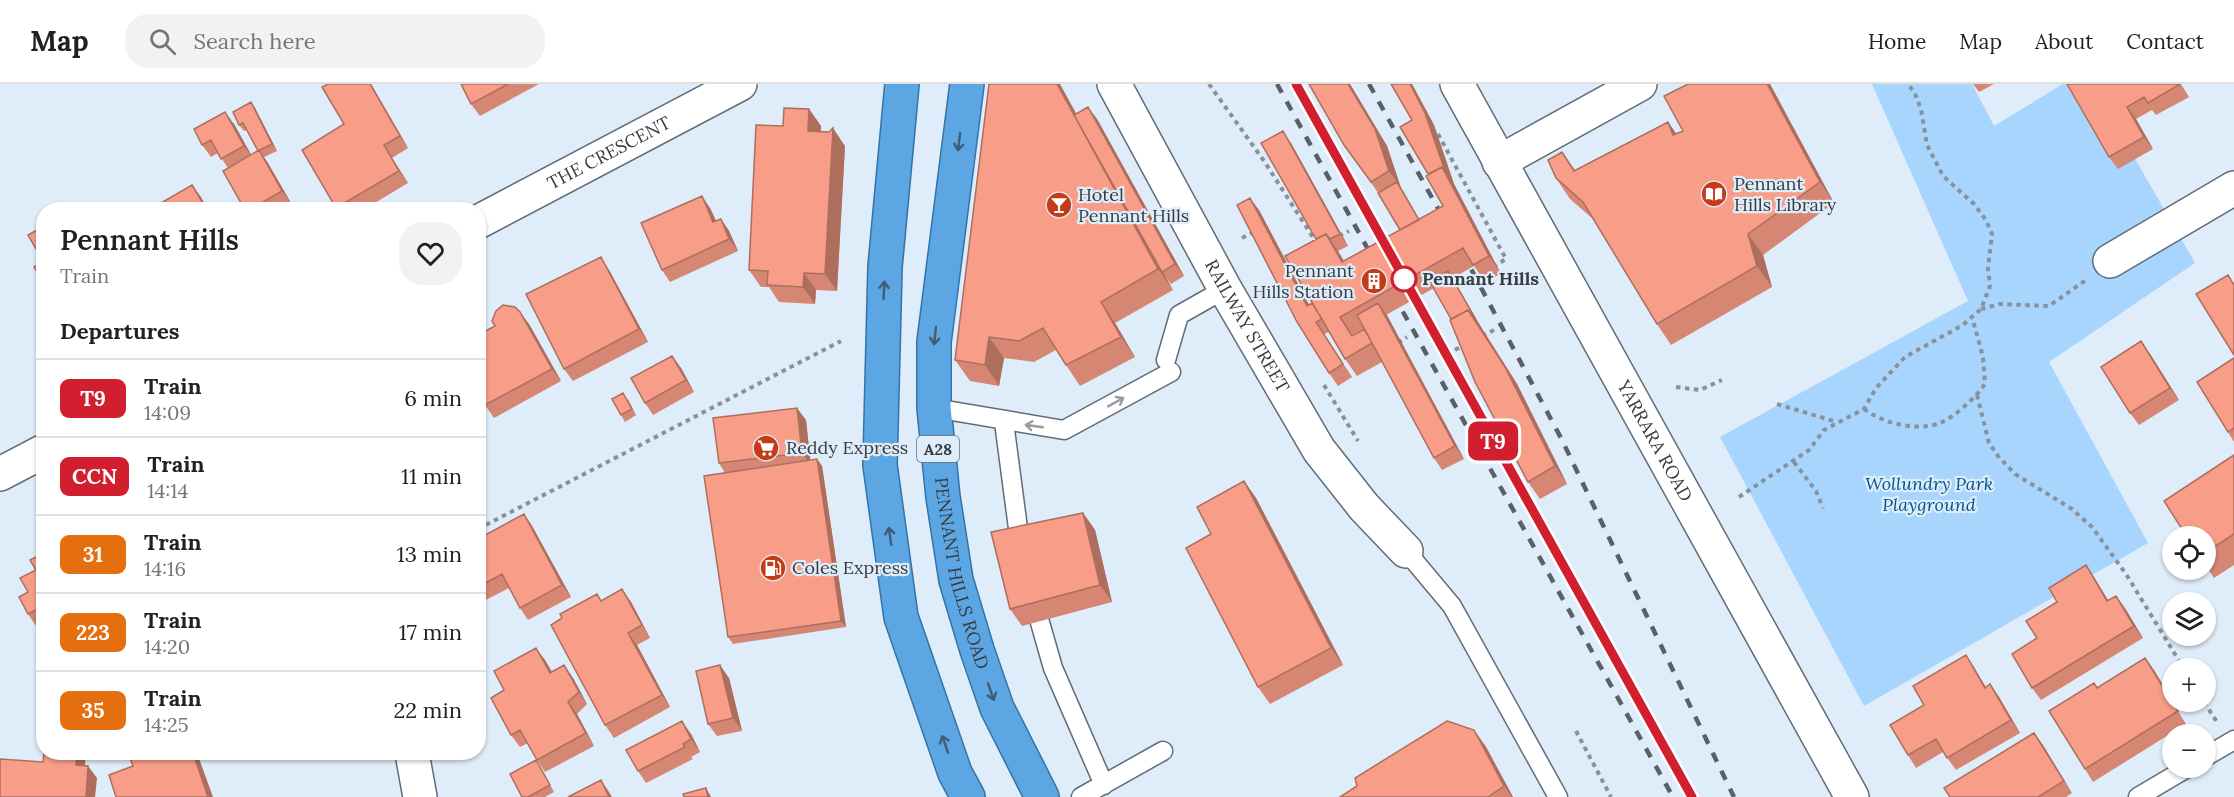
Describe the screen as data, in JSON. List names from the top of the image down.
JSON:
{
  "streets": {
    "highway": ["A28", "PENNANT HILLS ROAD"],
    "street": ["THE CRESCENT", "RAILWAY STREET", "YARRARA ROAD"]
  },
  "parks": ["Wollundry Park Playground"],
  "places": {
    "library": ["Pennant Hills Library"],
    "bar": ["Hotel Pennant Hills"],
    "other": ["Pennant Hills"],
    "building": ["Pennant Hills Station"],
    "supermarket": ["Reddy Express"],
    "fuel station": ["Coles Express"]
  },
  "page": {
    "header": "Map",
    "search": "Search here",
    "nav": [
      "Home",
      "Map",
      "About",
      "Contact"
    ],
    "on_map": "T9",
    "heading": [
      ["Pennant Hills", "Train"],
      "Departures"
    ],
    "list": [
      {
        "mark": "T9",
        "name": "Train",
        "note": "14:09",
        "value": "6 min"
      },
      {
        "mark": "CCN",
        "name": "Train",
        "note": "14:14",
        "value": "11 min"
      },
      {
        "mark": "31",
        "name": "Train",
        "note": "14:16",
        "value": "13 min"
      },
      {
        "mark": "223",
        "name": "Train",
        "note": "14:20",
        "value": "17 min"
      },
      {
        "mark": "35",
        "name": "Train",
        "note": "14:25",
        "value": "22 min"
      }
    ],
    "map_buttons": ["+", "−"]
  }
}
